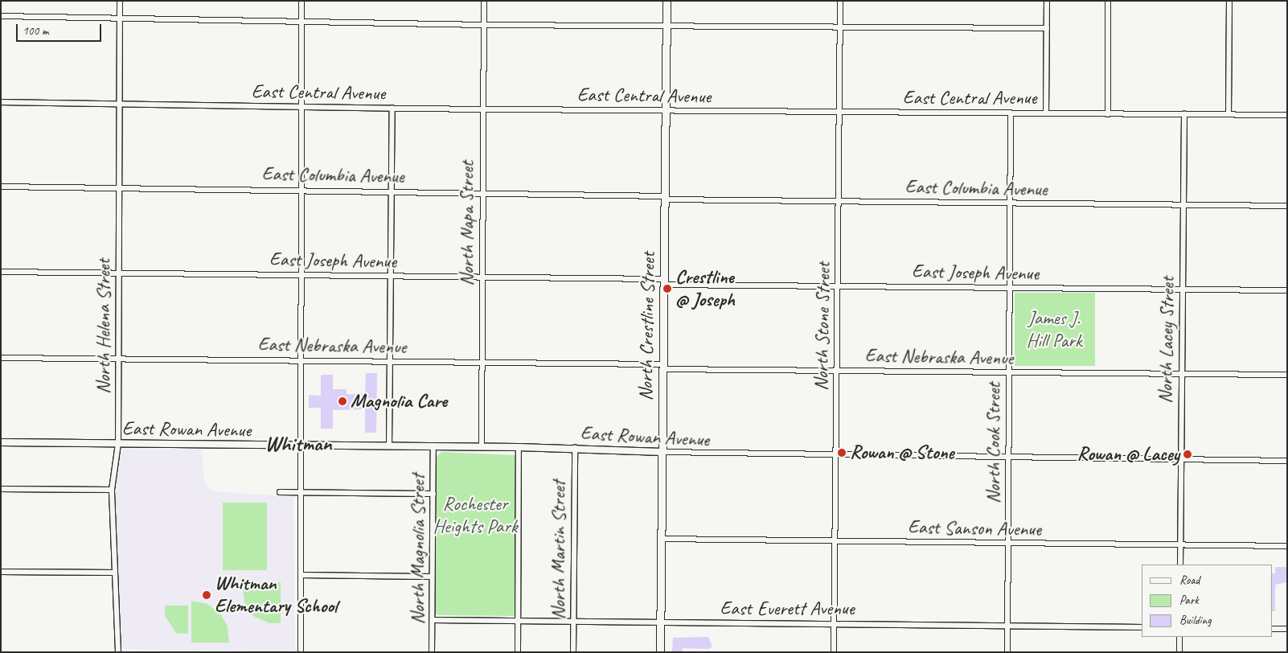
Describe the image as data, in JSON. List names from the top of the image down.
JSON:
{
  "streets": {
    "main road": ["North Crestline Street"],
    "street": [
      "East Central Avenue",
      "East Columbia Avenue",
      "North Napa Street",
      "East Joseph Avenue",
      "North Helena Street",
      "North Stone Street",
      "North Lacey Street",
      "East Nebraska Avenue",
      "East Rowan Avenue",
      "North Cook Street",
      "East Sanson Avenue",
      "North Magnolia Street",
      "North Martin Street",
      "East Everett Avenue"
    ]
  },
  "crossings": [
    ["East Central Avenue", "North Napa Street"],
    ["East Central Avenue", "North Helena Street"],
    ["East Central Avenue", "North Crestline Street"],
    ["East Central Avenue", "North Stone Street"],
    ["East Central Avenue", "North Lacey Street"],
    ["East Central Avenue", "North Cook Street"],
    ["East Columbia Avenue", "North Napa Street"],
    ["East Columbia Avenue", "North Helena Street"],
    ["East Columbia Avenue", "North Crestline Street"],
    ["East Columbia Avenue", "North Stone Street"],
    ["East Columbia Avenue", "North Lacey Street"],
    ["East Columbia Avenue", "North Cook Street"],
    ["North Napa Street", "East Joseph Avenue"],
    ["North Napa Street", "East Nebraska Avenue"],
    ["North Napa Street", "East Rowan Avenue"],
    ["East Joseph Avenue", "North Helena Street"],
    ["East Joseph Avenue", "North Crestline Street"],
    ["East Joseph Avenue", "North Stone Street"],
    ["East Joseph Avenue", "North Lacey Street"],
    ["East Joseph Avenue", "North Cook Street"],
    ["North Helena Street", "East Nebraska Avenue"],
    ["North Helena Street", "East Rowan Avenue"],
    ["North Crestline Street", "East Nebraska Avenue"],
    ["North Crestline Street", "East Rowan Avenue"],
    ["North Crestline Street", "East Sanson Avenue"],
    ["North Crestline Street", "East Everett Avenue"],
    ["North Stone Street", "East Nebraska Avenue"],
    ["North Stone Street", "East Rowan Avenue"],
    ["North Stone Street", "East Sanson Avenue"],
    ["North Stone Street", "East Everett Avenue"],
    ["North Lacey Street", "East Nebraska Avenue"],
    ["North Lacey Street", "East Rowan Avenue"],
    ["North Lacey Street", "East Sanson Avenue"],
    ["East Nebraska Avenue", "North Cook Street"],
    ["East Rowan Avenue", "North Cook Street"],
    ["East Rowan Avenue", "North Magnolia Street"],
    ["East Rowan Avenue", "North Martin Street"],
    ["North Cook Street", "East Sanson Avenue"],
    ["North Cook Street", "East Everett Avenue"],
    ["North Magnolia Street", "East Everett Avenue"],
    ["North Martin Street", "East Everett Avenue"]
  ],
  "districts": ["Whitman"],
  "parks": ["James J. Hill Park", "Rochester Heights Park"],
  "places": [
    "Crestline @ Joseph",
    "Magnolia Care",
    "Rowan @ Stone",
    "Rowan @ Lacey",
    "Whitman Elementary School"
  ],
  "legend": ["Road", "Park", "Building"],
  "scale_bar": "100 m"
}
